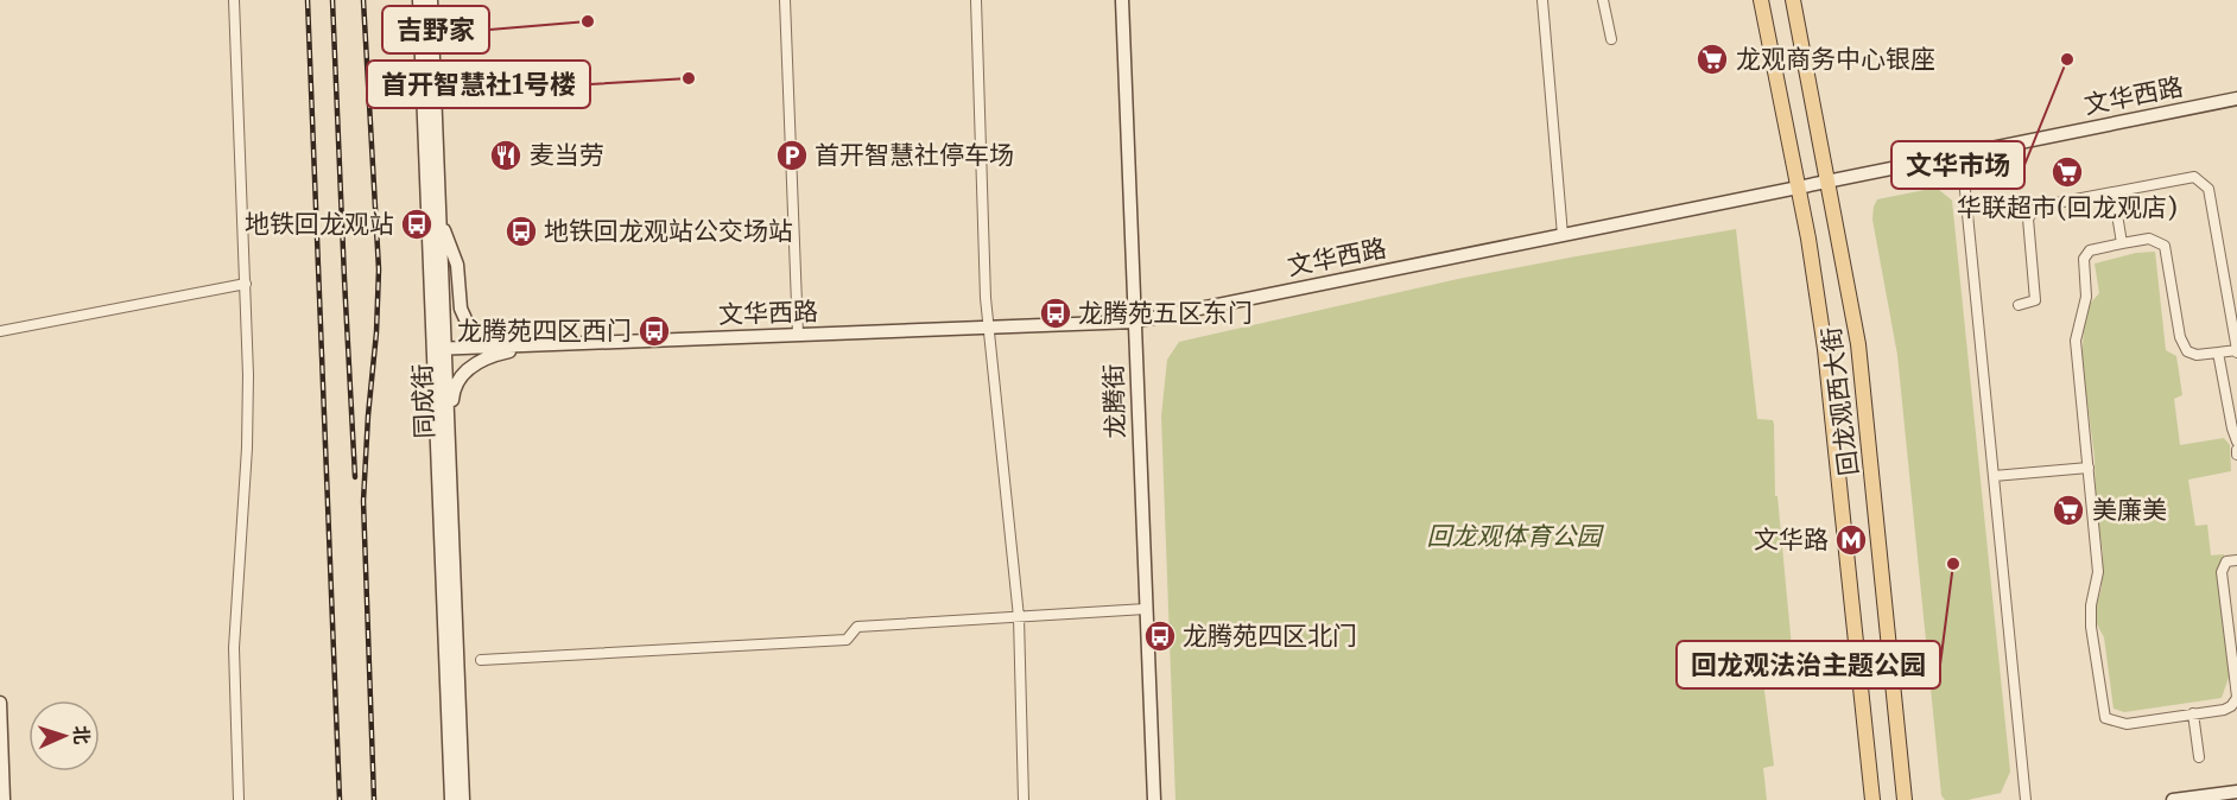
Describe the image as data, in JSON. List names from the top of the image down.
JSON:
{
  "streets": {
    "main road": ["回龙观西大街"],
    "street": ["文华西路", "同成街", "龙腾街"]
  },
  "crossings": [
    ["文华西路", "同成街"],
    ["文华西路", "龙腾街"],
    ["文华西路", "回龙观西大街"]
  ],
  "parks": ["回龙观体育公园"],
  "places": {
    "other": [
      "吉野家",
      "文华市场",
      "首开智慧社1号楼",
      "回龙观法治主题公园"
    ],
    "supermarket": ["龙观商务中心银座", "华联超市(回龙观店)", "美廉美"],
    "restaurant": ["麦当劳"],
    "parking": ["首开智慧社停车场"],
    "bus stop": [
      "地铁回龙观站",
      "地铁回龙观站公交场站",
      "龙腾苑五区东门",
      "龙腾苑四区西门",
      "龙腾苑四区北门"
    ],
    "metro station": ["文华路"]
  },
  "north": "right"
}
